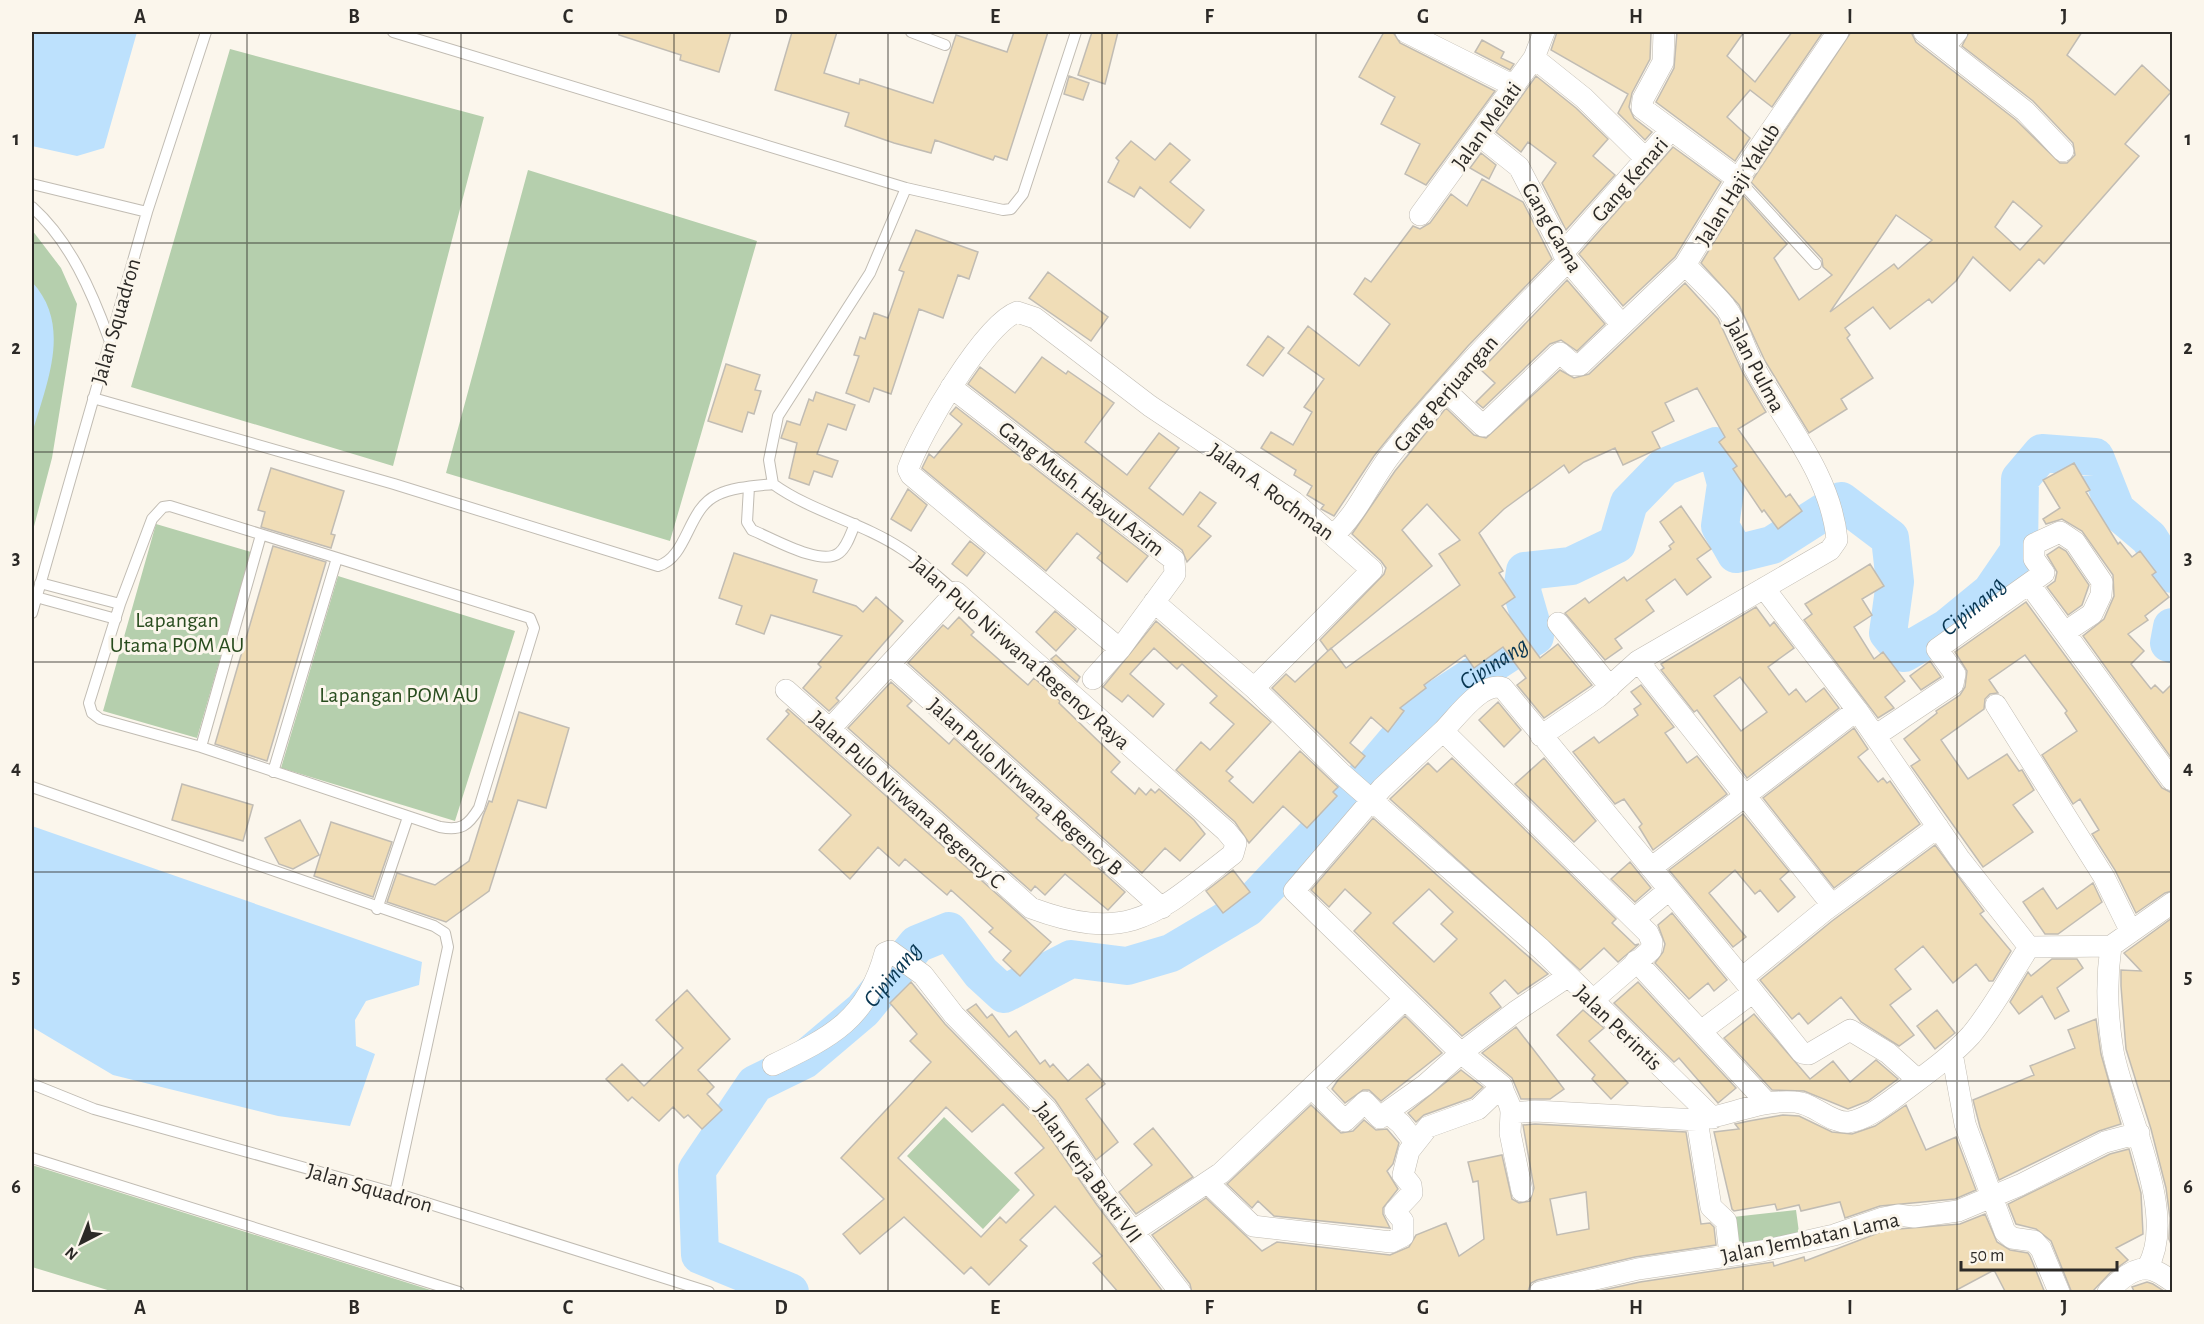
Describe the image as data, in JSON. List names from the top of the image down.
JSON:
{
  "streets": {
    "street": [
      "Jalan Melati",
      "Gang Kenari",
      "Jalan Haji Yakub",
      "Gang Gama",
      "Jalan Pulma",
      "Gang Perjuangan",
      "Gang Mush. Hayul Azim",
      "Jalan A. Rochman",
      "Jalan Pulo Nirwana Regency Raya",
      "Jalan Pulo Nirwana Regency B",
      "Jalan Pulo Nirwana Regency C",
      "Jalan Perintis",
      "Jalan Kerja Bakti VII",
      "Jalan Jembatan Lama"
    ],
    "lane": ["Jalan Squadron"]
  },
  "crossings": [
    ["Jalan Melati", "Gang Gama"],
    ["Gang Kenari", "Gang Gama"],
    ["Gang Kenari", "Gang Perjuangan"],
    ["Jalan Haji Yakub", "Gang Gama"],
    ["Jalan Haji Yakub", "Jalan Pulma"],
    ["Jalan Haji Yakub", "Gang Perjuangan"],
    ["Gang Gama", "Gang Perjuangan"],
    ["Gang Perjuangan", "Jalan A. Rochman"],
    ["Gang Mush. Hayul Azim", "Jalan A. Rochman"],
    ["Jalan Pulo Nirwana Regency Raya", "Jalan Pulo Nirwana Regency B"],
    ["Jalan Pulo Nirwana Regency Raya", "Jalan Pulo Nirwana Regency C"]
  ],
  "water": ["Cipinang"],
  "parks": ["Lapangan Utama POM AU", "Lapangan POM AU"],
  "scale_bar": "50 m",
  "north": "bottom left",
  "grid": {
    "columns": [
      "A",
      "B",
      "C",
      "D",
      "E",
      "F",
      "G",
      "H",
      "I",
      "J"
    ],
    "rows": [
      "1",
      "2",
      "3",
      "4",
      "5",
      "6"
    ]
  }
}
